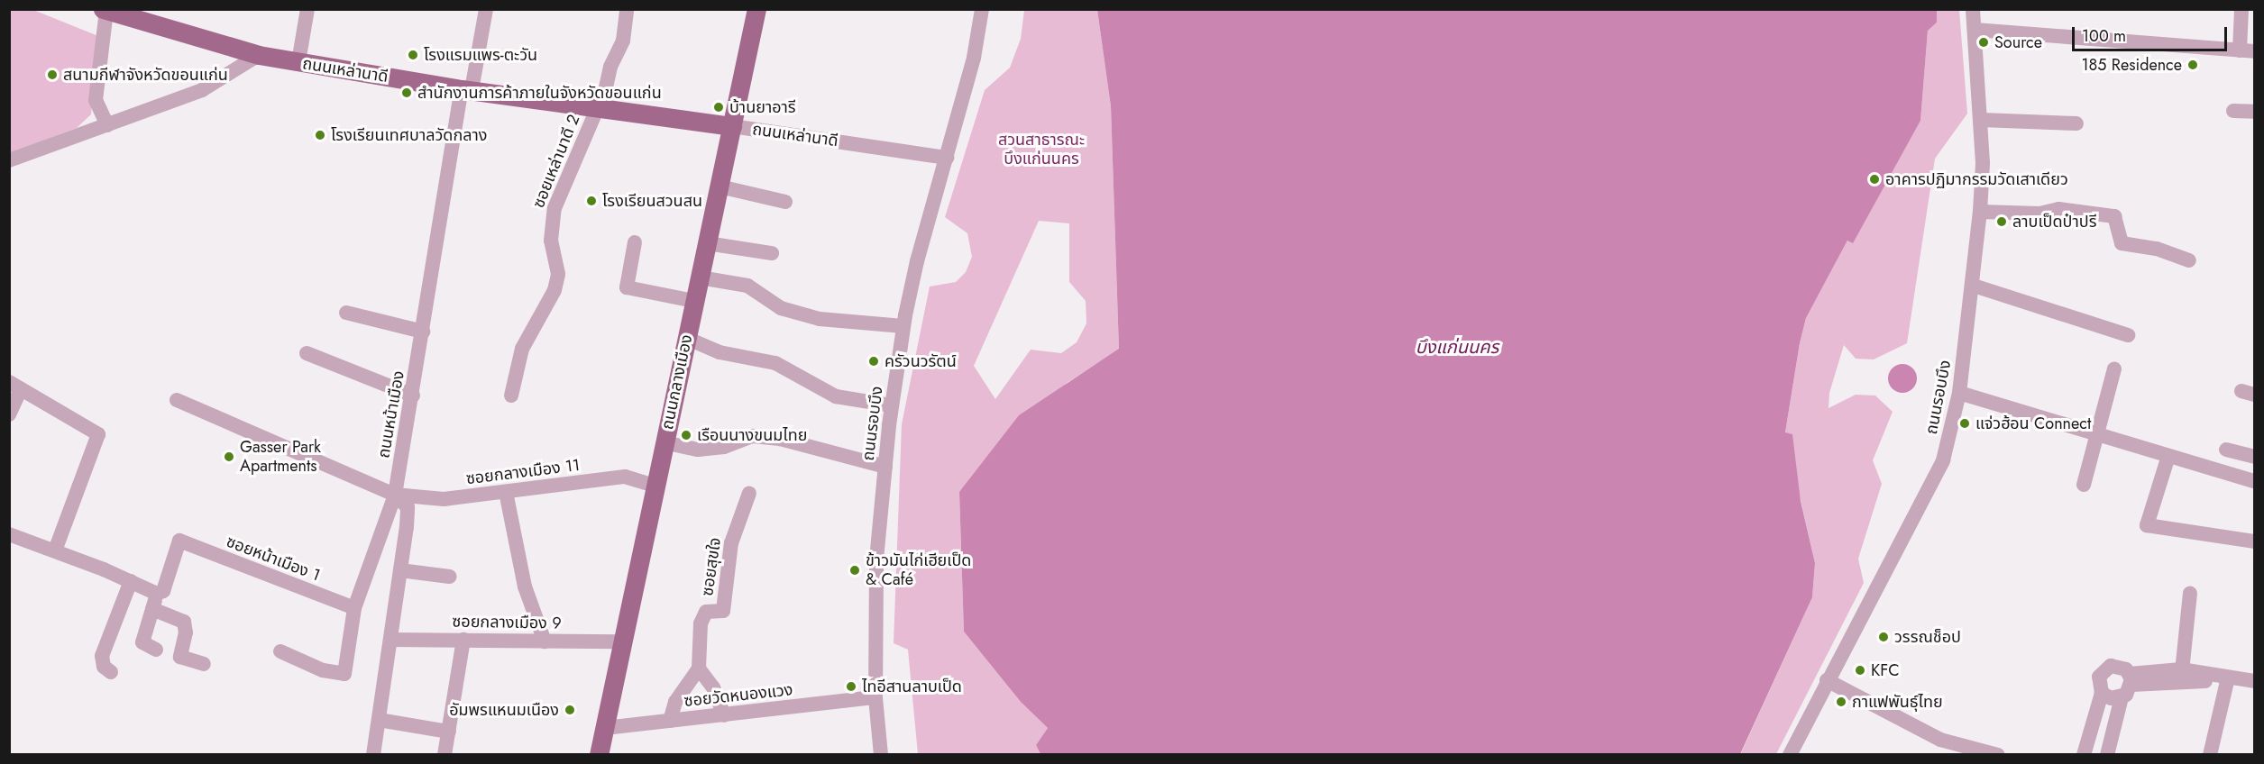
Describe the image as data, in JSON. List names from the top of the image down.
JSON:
{
  "streets": {
    "main road": ["ถนนเหล่านาดี", "ถนนกลางเมือง"],
    "street": [
      "ซอยเหล่านาดี 2",
      "ถนนรอบบึง",
      "ถนนหน้าเมือง",
      "ซอยกลางเมือง 11",
      "ซอยหน้าเมือง 1",
      "ซอยสุขใจ",
      "ซอยกลางเมือง 9",
      "ซอยวัดหนองแวง"
    ]
  },
  "crossings": [
    ["ถนนเหล่านาดี", "ซอยเหล่านาดี 2"],
    ["ถนนเหล่านาดี", "ถนนกลางเมือง"],
    ["ถนนเหล่านาดี", "ถนนรอบบึง"],
    ["ถนนเหล่านาดี", "ถนนหน้าเมือง"],
    ["ถนนกลางเมือง", "ซอยกลางเมือง 11"],
    ["ถนนกลางเมือง", "ซอยกลางเมือง 9"],
    ["ถนนกลางเมือง", "ซอยวัดหนองแวง"],
    ["ถนนรอบบึง", "ซอยวัดหนองแวง"],
    ["ถนนหน้าเมือง", "ซอยกลางเมือง 11"],
    ["ถนนหน้าเมือง", "ซอยหน้าเมือง 1"]
  ],
  "water": ["บึงแก่นนคร"],
  "parks": ["สวนสาธารณะ บึงแก่นนคร"],
  "places": [
    "Source",
    "โรงแรมแพร-ตะวัน",
    "185 Residence",
    "สนามกีฬาจังหวัดขอนแก่น",
    "สำนักงานการค้าภายในจังหวัดขอนแก่น",
    "บ้านยาอารี",
    "โรงเรียนเทศบาลวัดกลาง",
    "อาคารปฏิมากรรมวัดเสาเดียว",
    "โรงเรียนสวนสน",
    "ลาบเป็ดป๋าปรี",
    "ครัวนวรัตน์",
    "แจ่วฮ้อน Connect",
    "เรือนนางขนมไทย",
    "Gasser Park Apartments",
    "ข้าวมันไก่เฮียเป็ด & Café",
    "วรรณช็อป",
    "KFC",
    "ไทอีสานลาบเป็ด",
    "กาแฟพันธุ์ไทย",
    "อัมพรแหนมเนือง"
  ],
  "scale_bar": "100 m"
}
